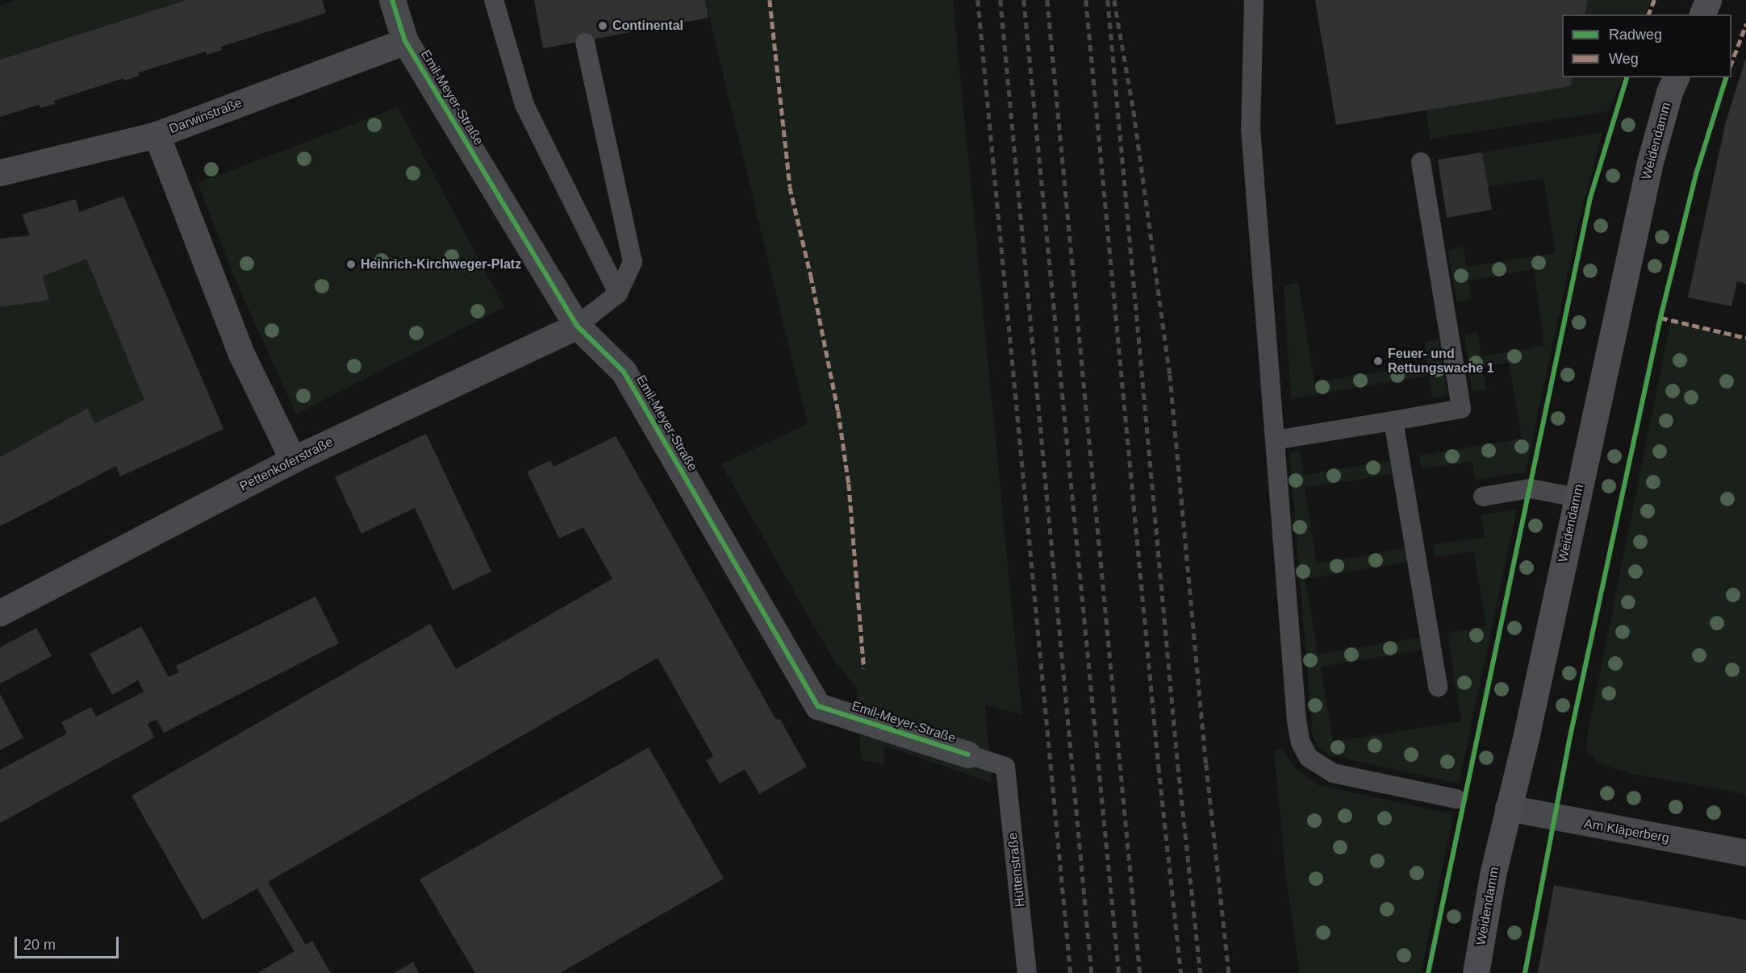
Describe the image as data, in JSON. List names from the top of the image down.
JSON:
{
  "streets": {
    "main road": ["Weidendamm"],
    "street": [
      "Emil-Meyer-Straße",
      "Darwinstraße",
      "Pettenkoferstraße",
      "Am Kläperberg"
    ],
    "lane": ["Hüttenstraße"]
  },
  "crossings": [
    ["Emil-Meyer-Straße", "Darwinstraße"],
    ["Emil-Meyer-Straße", "Pettenkoferstraße"],
    ["Emil-Meyer-Straße", "Hüttenstraße"],
    ["Weidendamm", "Am Kläperberg"]
  ],
  "places": ["Continental", "Heinrich-Kirchweger-Platz", "Feuer- und Rettungswache 1"],
  "legend": ["Radweg", "Weg"],
  "scale_bar": "20 m"
}
